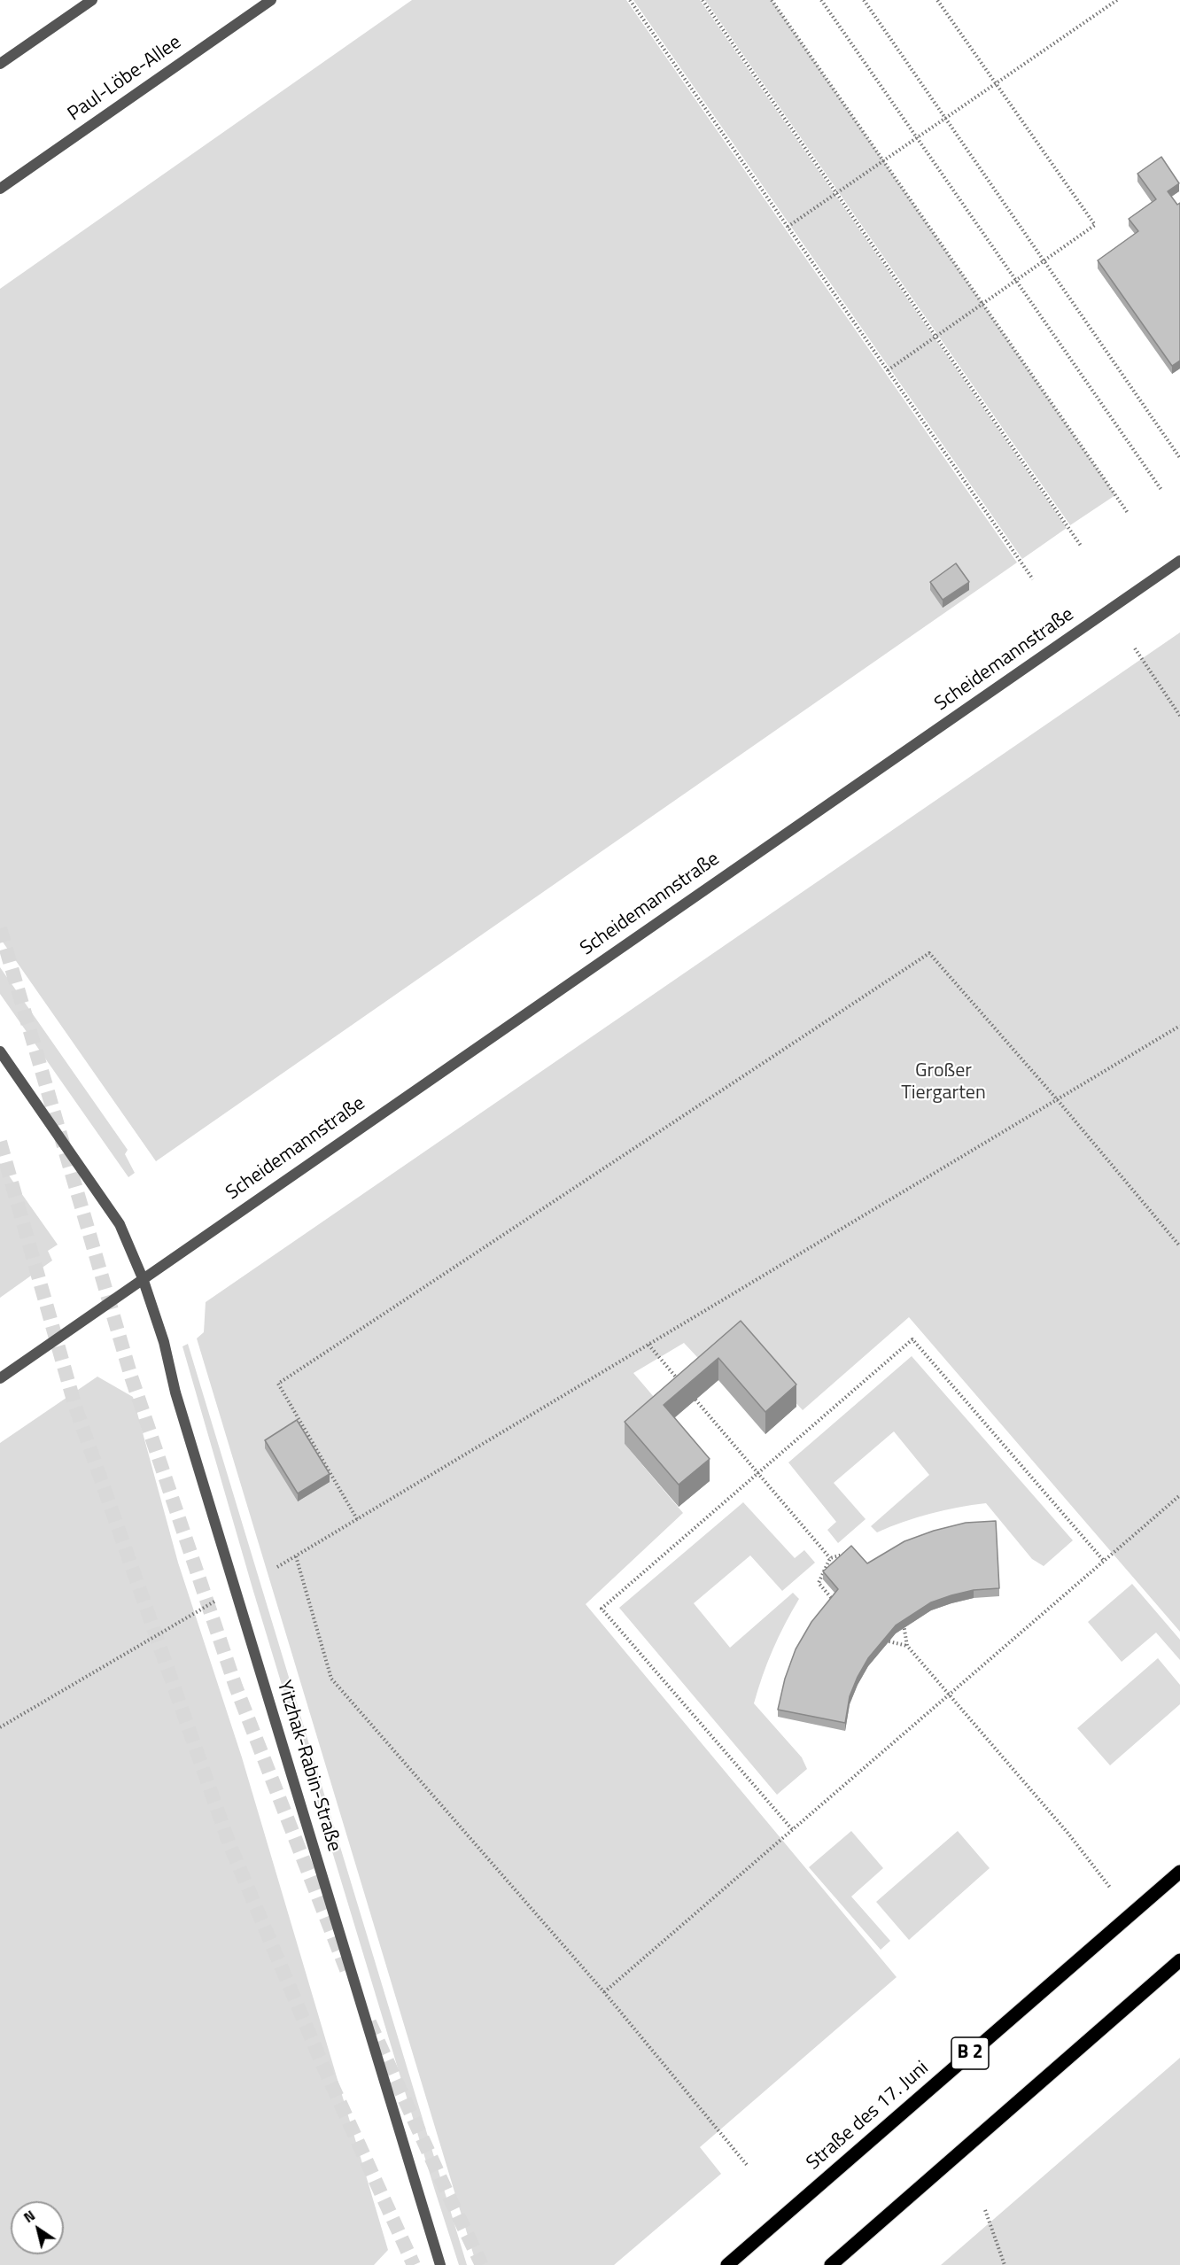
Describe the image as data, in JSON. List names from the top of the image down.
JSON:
{
  "streets": {
    "main road": ["B 2", "Straße des 17. Juni"],
    "street": ["Paul-Löbe-Allee", "Scheidemannstraße", "Yitzhak-Rabin-Straße"]
  },
  "crossings": [
    ["Scheidemannstraße", "Yitzhak-Rabin-Straße"]
  ],
  "parks": ["Großer Tiergarten"],
  "north": "top left"
}
